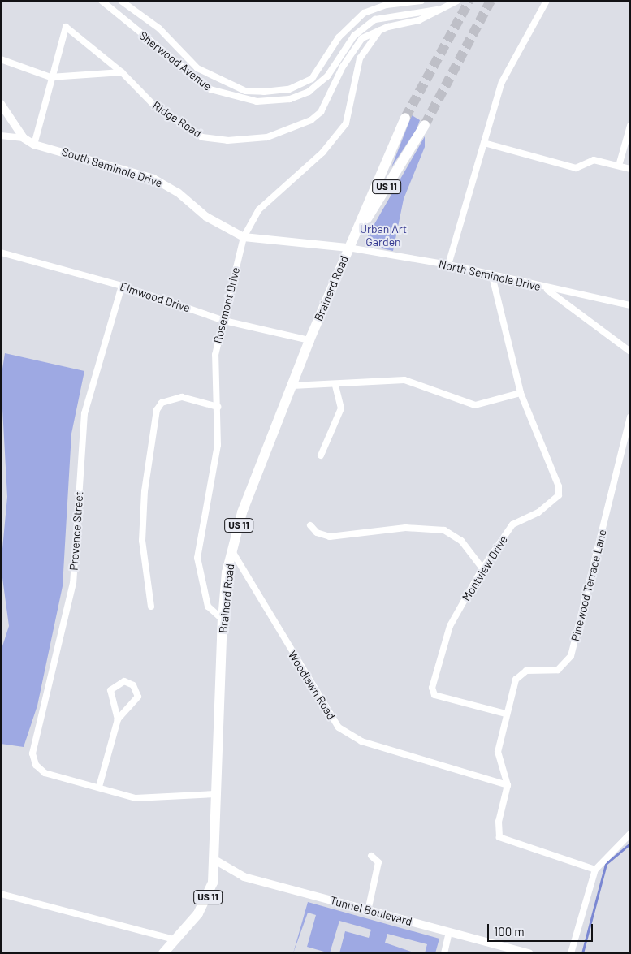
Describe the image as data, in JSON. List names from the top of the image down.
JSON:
{
  "streets": {
    "main road": ["US 11", "Brainerd Road"],
    "street": [
      "Sherwood Avenue",
      "Ridge Road",
      "South Seminole Drive",
      "North Seminole Drive",
      "Elmwood Drive",
      "Rosemont Drive",
      "Provence Street",
      "Montview Drive",
      "Pinewood Terrace Lane",
      "Woodlawn Road",
      "Tunnel Boulevard"
    ]
  },
  "crossings": [
    ["Sherwood Avenue", "Ridge Road"],
    ["Ridge Road", "Rosemont Drive"],
    ["South Seminole Drive", "North Seminole Drive"],
    ["South Seminole Drive", "Brainerd Road"],
    ["South Seminole Drive", "Rosemont Drive"],
    ["North Seminole Drive", "Brainerd Road"],
    ["North Seminole Drive", "Montview Drive"],
    ["Brainerd Road", "Elmwood Drive"],
    ["Brainerd Road", "Rosemont Drive"],
    ["Brainerd Road", "Woodlawn Road"],
    ["Brainerd Road", "Tunnel Boulevard"],
    ["Elmwood Drive", "Rosemont Drive"],
    ["Elmwood Drive", "Provence Street"],
    ["Montview Drive", "Pinewood Terrace Lane"]
  ],
  "parks": ["Urban Art Garden"],
  "scale_bar": "100 m"
}
